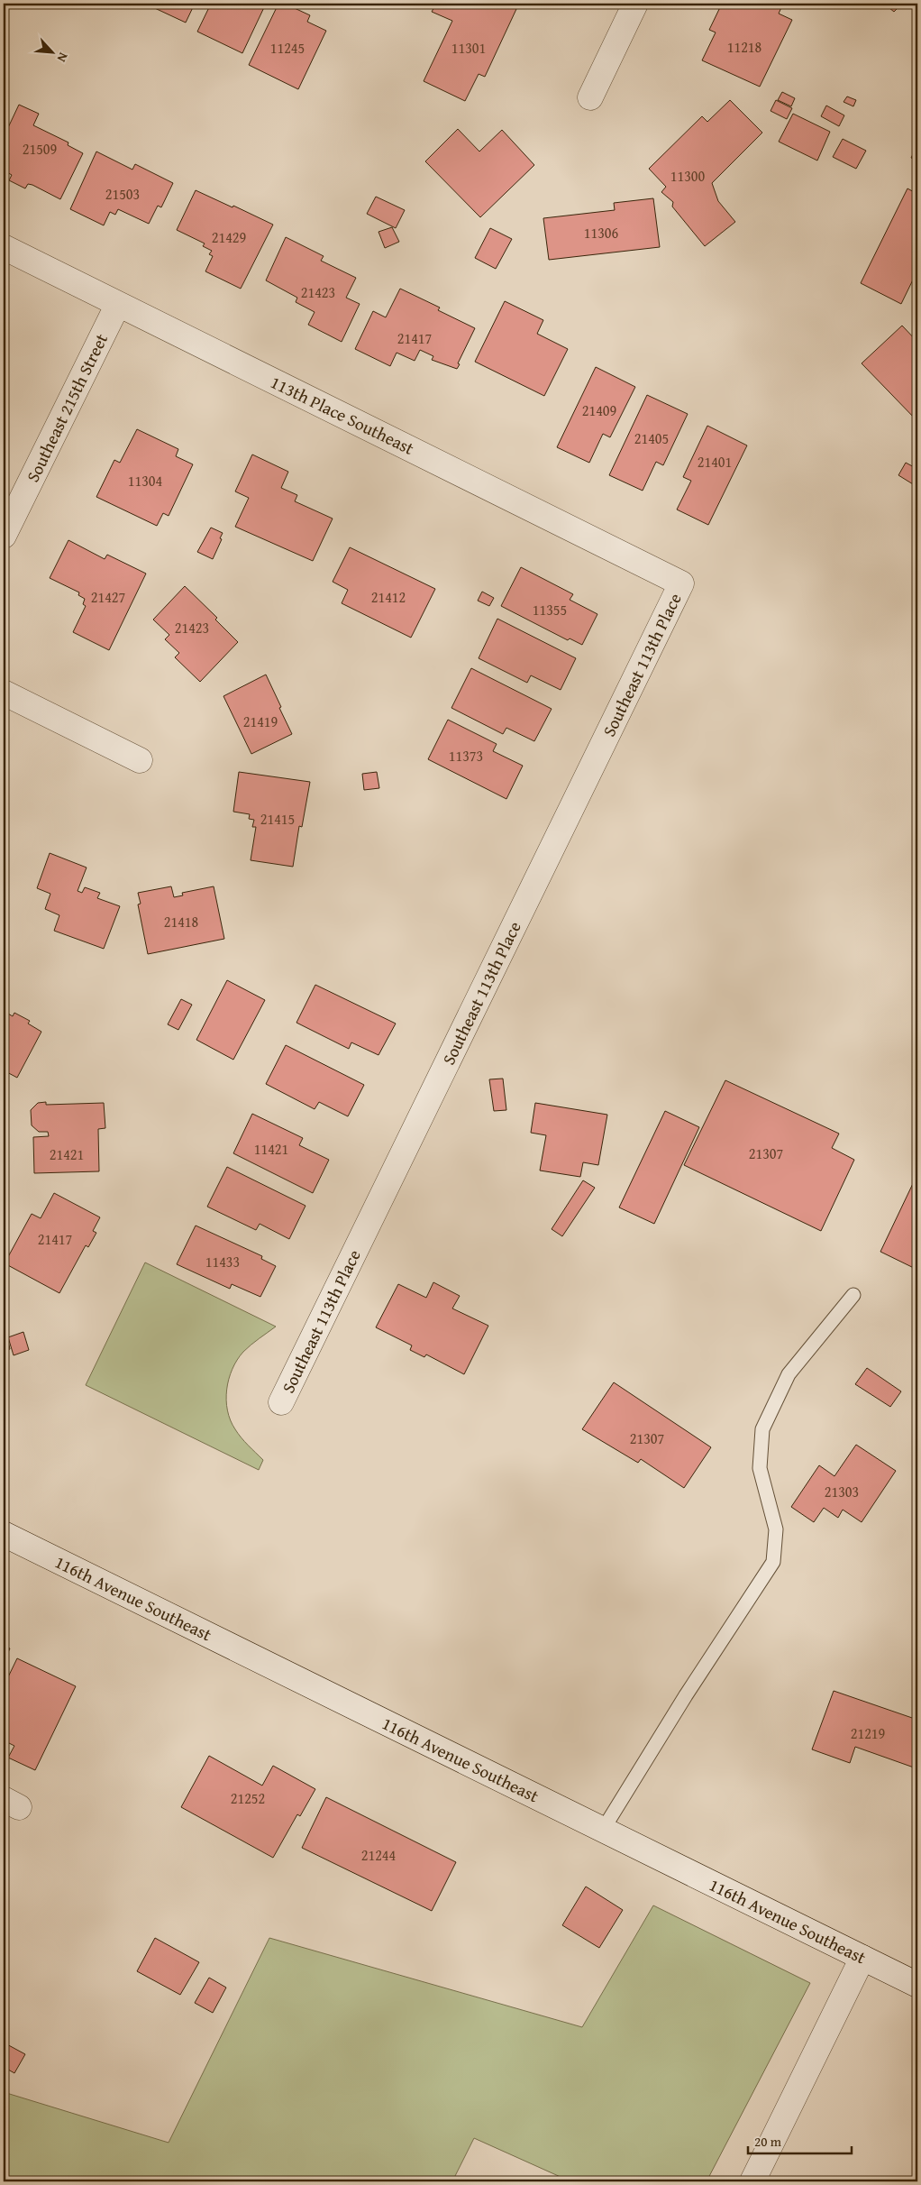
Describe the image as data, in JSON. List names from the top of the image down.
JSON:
{
  "streets": {
    "street": [
      "Southeast 215th Street",
      "113th Place Southeast",
      "Southeast 113th Place",
      "116th Avenue Southeast"
    ]
  },
  "crossings": [
    ["Southeast 215th Street", "113th Place Southeast"],
    ["113th Place Southeast", "Southeast 113th Place"]
  ],
  "house_numbers": [
    "11218",
    "11245",
    "11301",
    "21509",
    "11300",
    "21503",
    "11306",
    "21429",
    "21423",
    "21417",
    "21409",
    "21405",
    "21401",
    "11304",
    "21427",
    "21412",
    "11355",
    "21423",
    "21419",
    "11373",
    "21415",
    "21418",
    "11421",
    "21307",
    "21421",
    "21417",
    "11433",
    "21307",
    "21303",
    "21219",
    "21252",
    "21244"
  ],
  "scale_bar": "20 m",
  "north": "bottom right"
}
